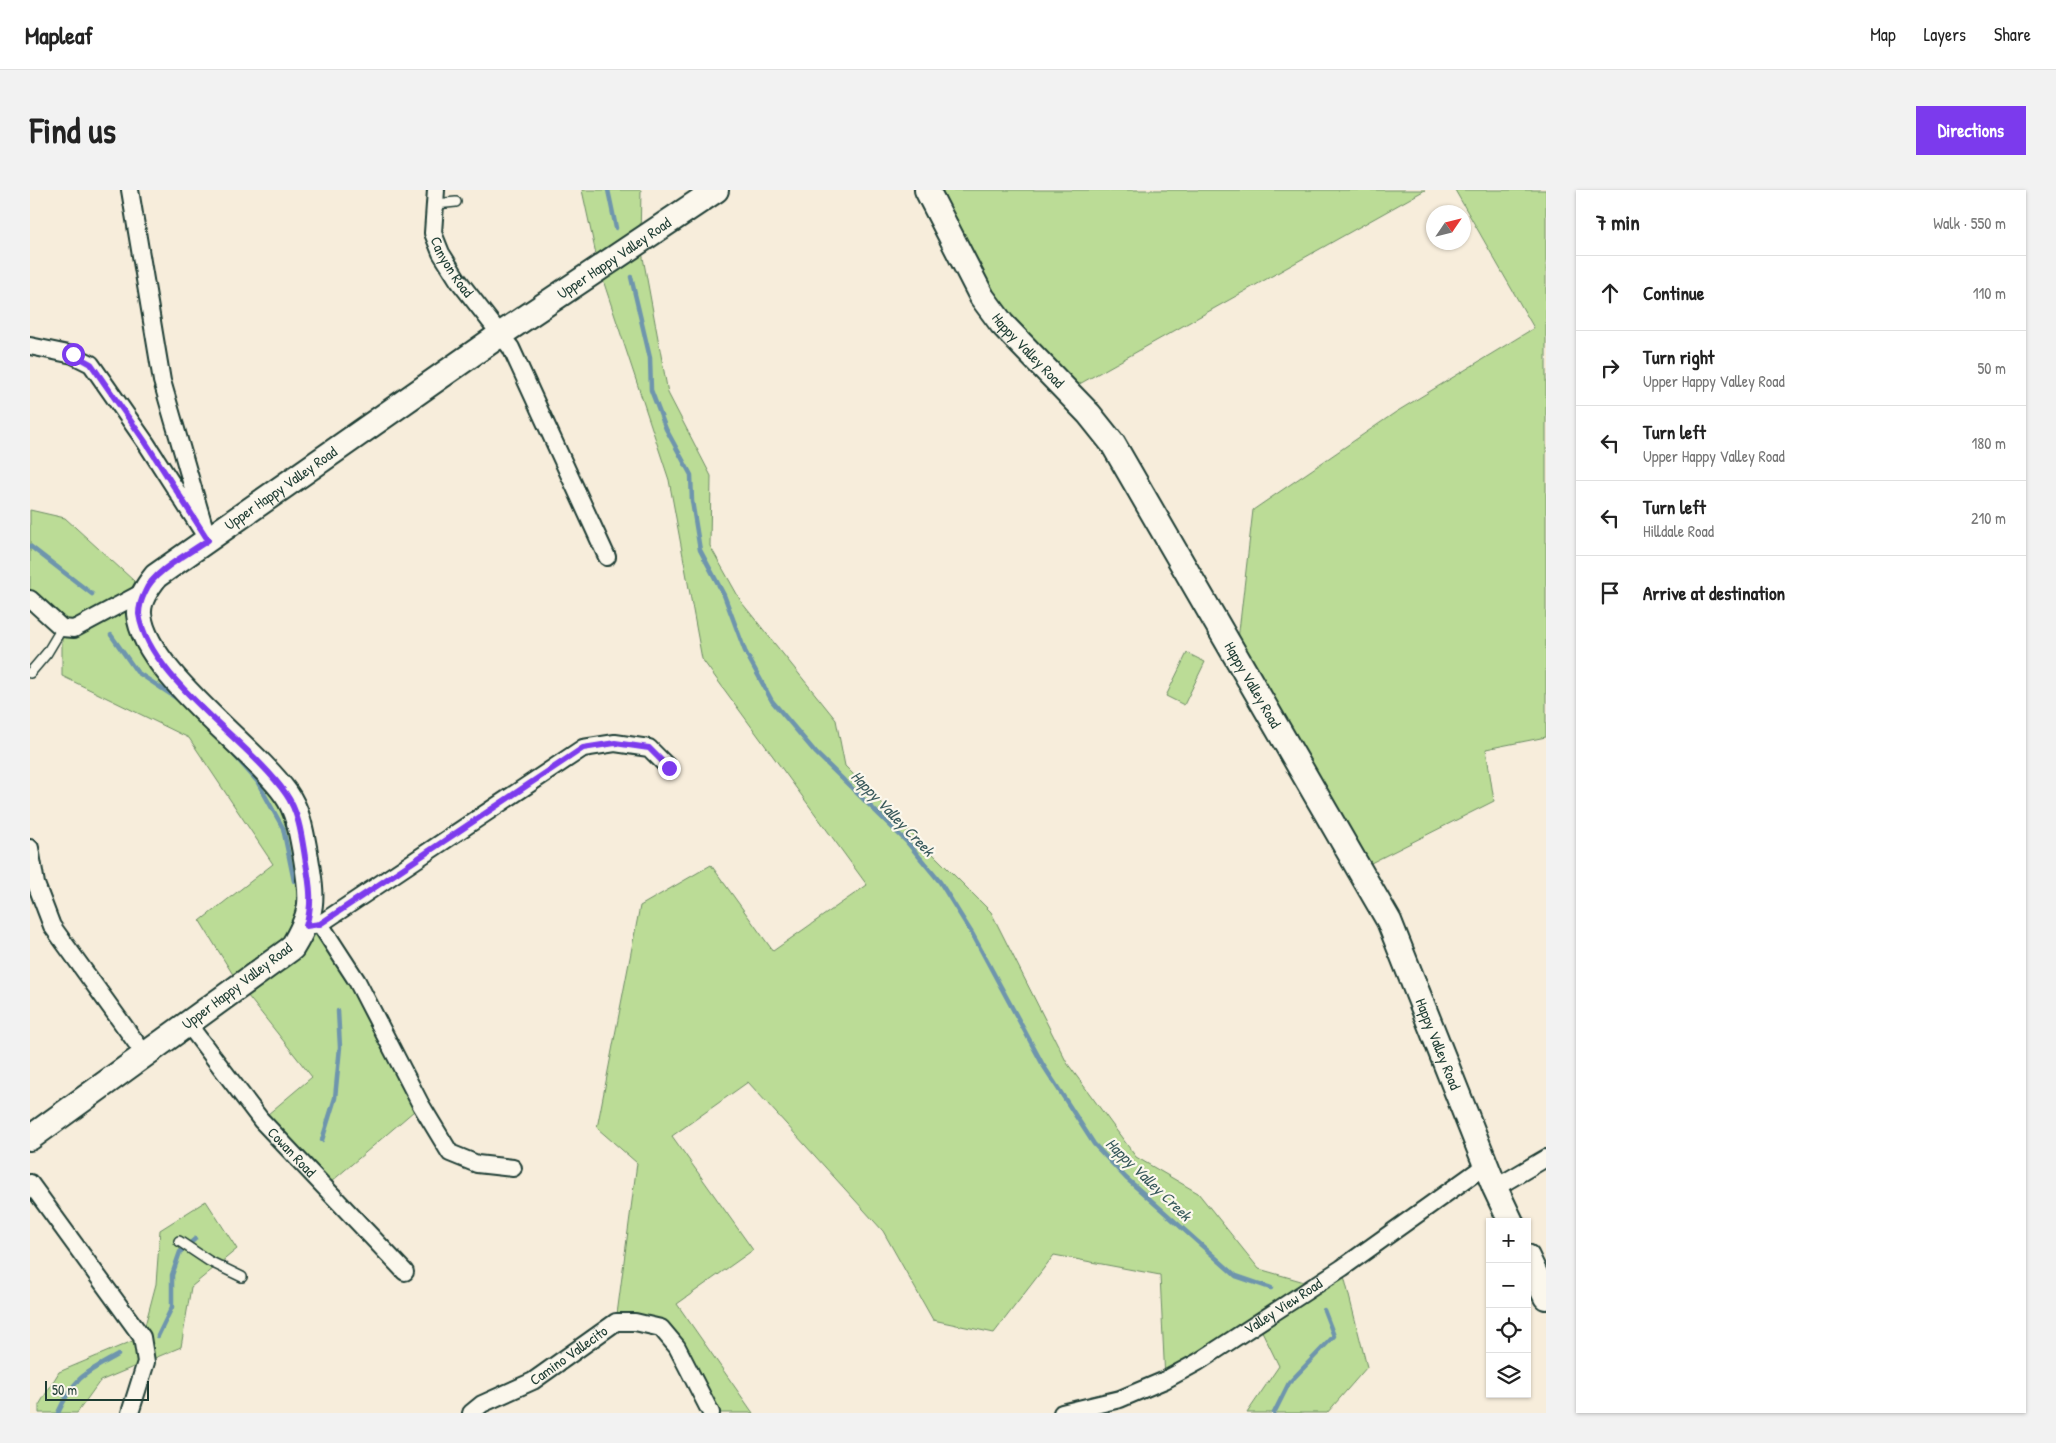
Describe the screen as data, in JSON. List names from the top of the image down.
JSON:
{
  "streets": {
    "street": [
      "Upper Happy Valley Road",
      "Canyon Road",
      "Happy Valley Road",
      "Cowan Road",
      "Valley View Road",
      "Camino Vallecito"
    ]
  },
  "crossings": [
    ["Upper Happy Valley Road", "Canyon Road"],
    ["Upper Happy Valley Road", "Cowan Road"],
    ["Happy Valley Road", "Valley View Road"]
  ],
  "water": ["Happy Valley Creek"],
  "scale_bar": "50 m",
  "north": "top right",
  "page": {
    "header": "Mapleaf",
    "nav": ["Map", "Layers", "Share"],
    "buttons": "Directions",
    "title": "Find us",
    "heading": ["7 min", "Walk · 550 m"],
    "list": [
      ["Continue", "110 m"],
      ["Turn right", "Upper Happy Valley Road", "50 m"],
      ["Turn left", "Upper Happy Valley Road", "180 m"],
      ["Turn left", "Hilldale Road", "210 m"],
      "Arrive at destination"
    ],
    "map_buttons": ["+", "−"],
    "scale": "50 m"
  }
}
